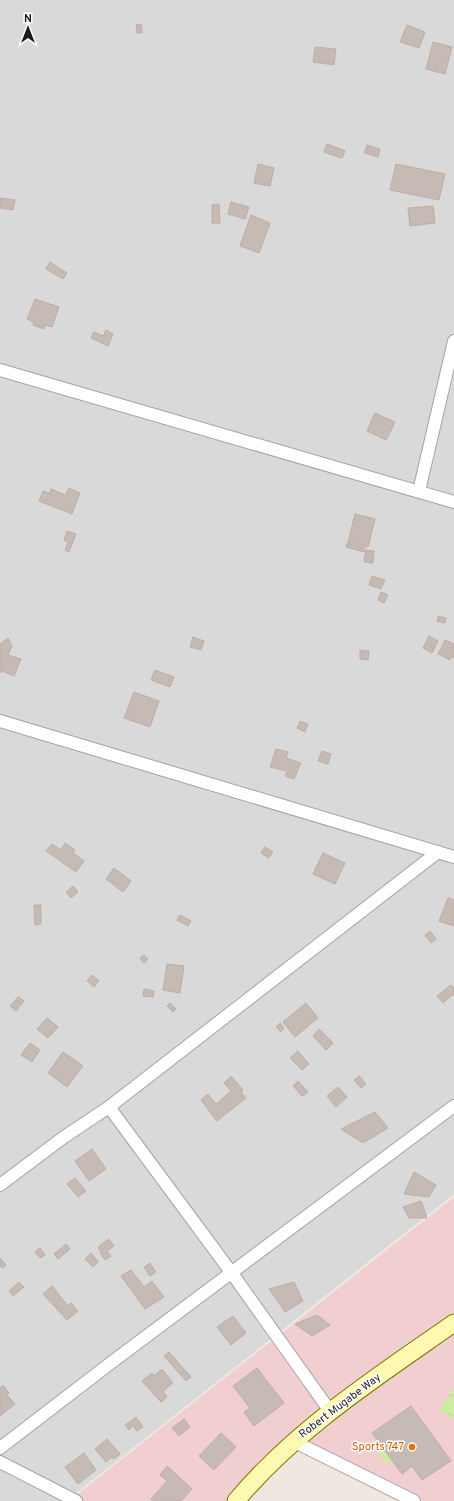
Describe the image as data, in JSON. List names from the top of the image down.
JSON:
{
  "streets": {
    "main road": ["Robert Mugabe Way"]
  },
  "places": ["Sports 747"],
  "north": "top"
}
